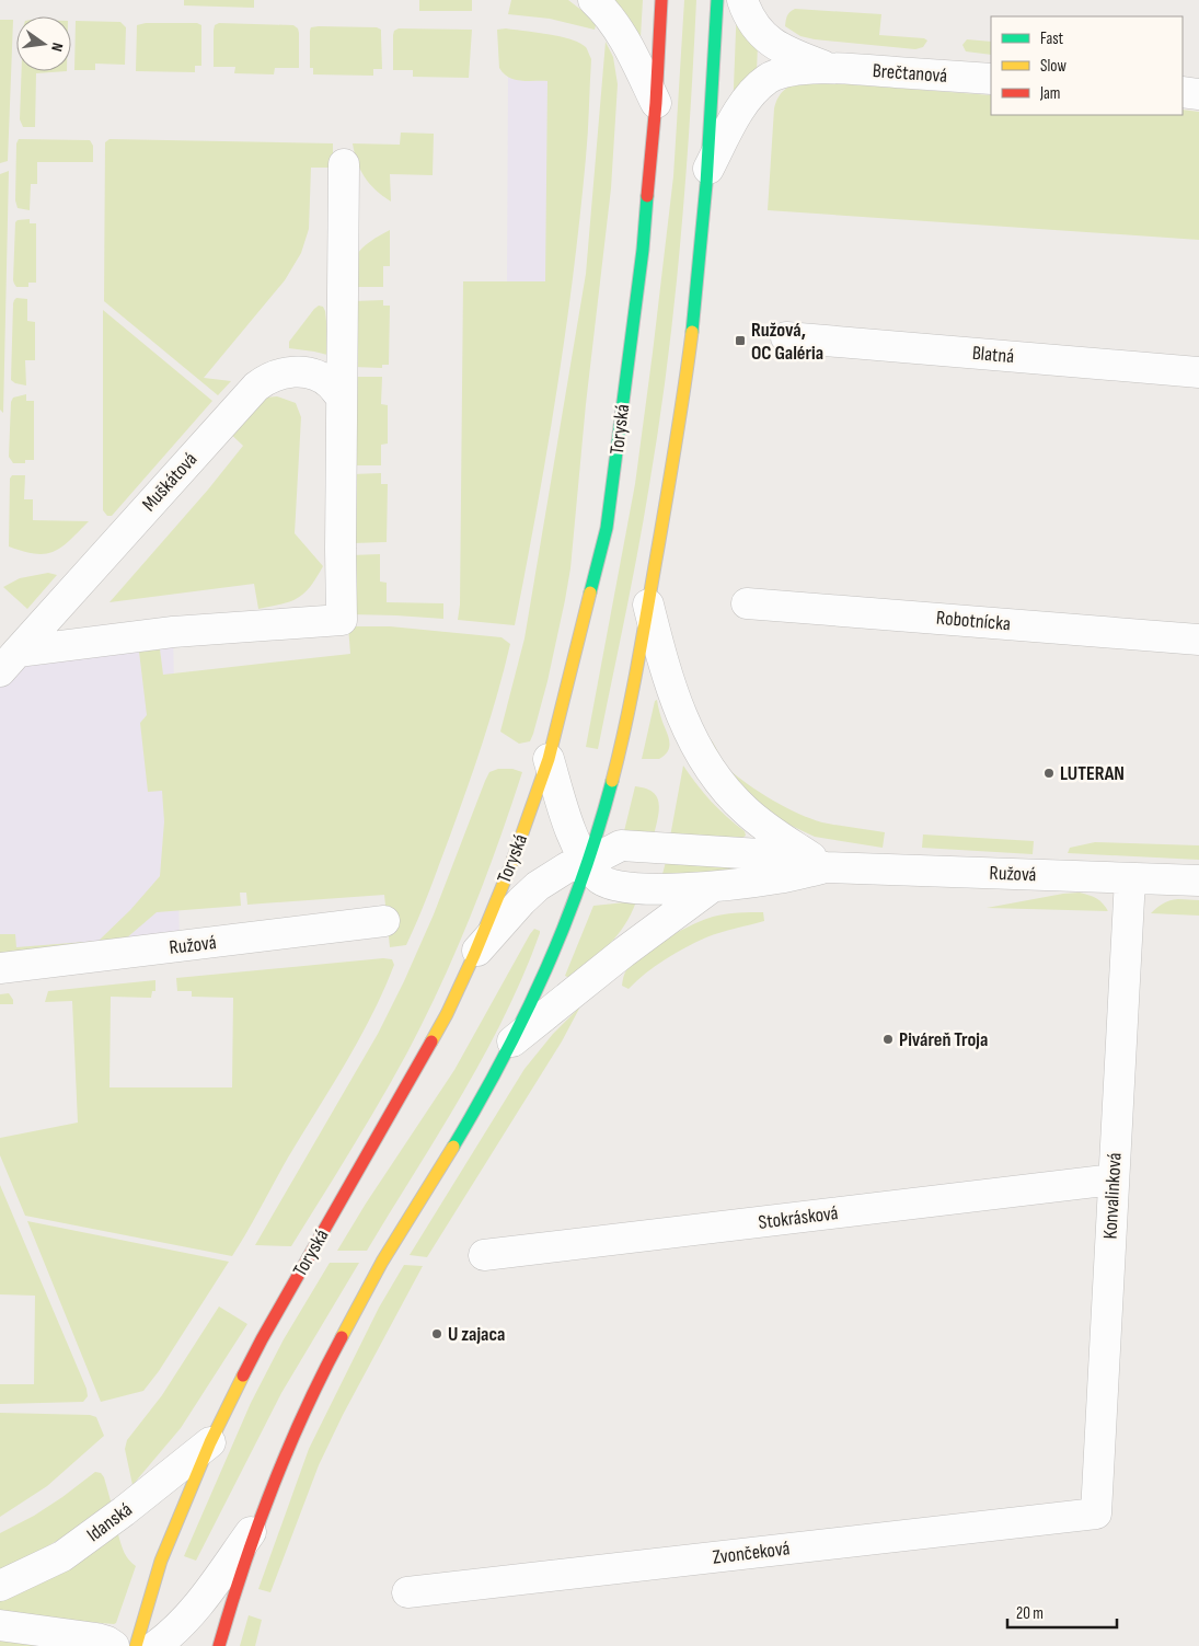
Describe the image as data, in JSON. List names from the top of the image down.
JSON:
{
  "streets": {
    "street": [
      "Brečtanová",
      "Blatná",
      "Toryská",
      "Muškátová",
      "Robotnícka",
      "Ružová",
      "Konvalinková",
      "Stokrásková",
      "Idanská",
      "Zvončeková"
    ]
  },
  "crossings": [
    ["Toryská", "Ružová"],
    ["Toryská", "Idanská"],
    ["Ružová", "Konvalinková"],
    ["Konvalinková", "Stokrásková"],
    ["Konvalinková", "Zvončeková"]
  ],
  "places": {
    "transit": ["Ružová, OC Galéria"],
    "other": ["LUTERAN", "Piváreň Troja", "U zajaca"]
  },
  "legend": ["Fast", "Slow", "Jam"],
  "scale_bar": "20 m",
  "north": "right"
}
